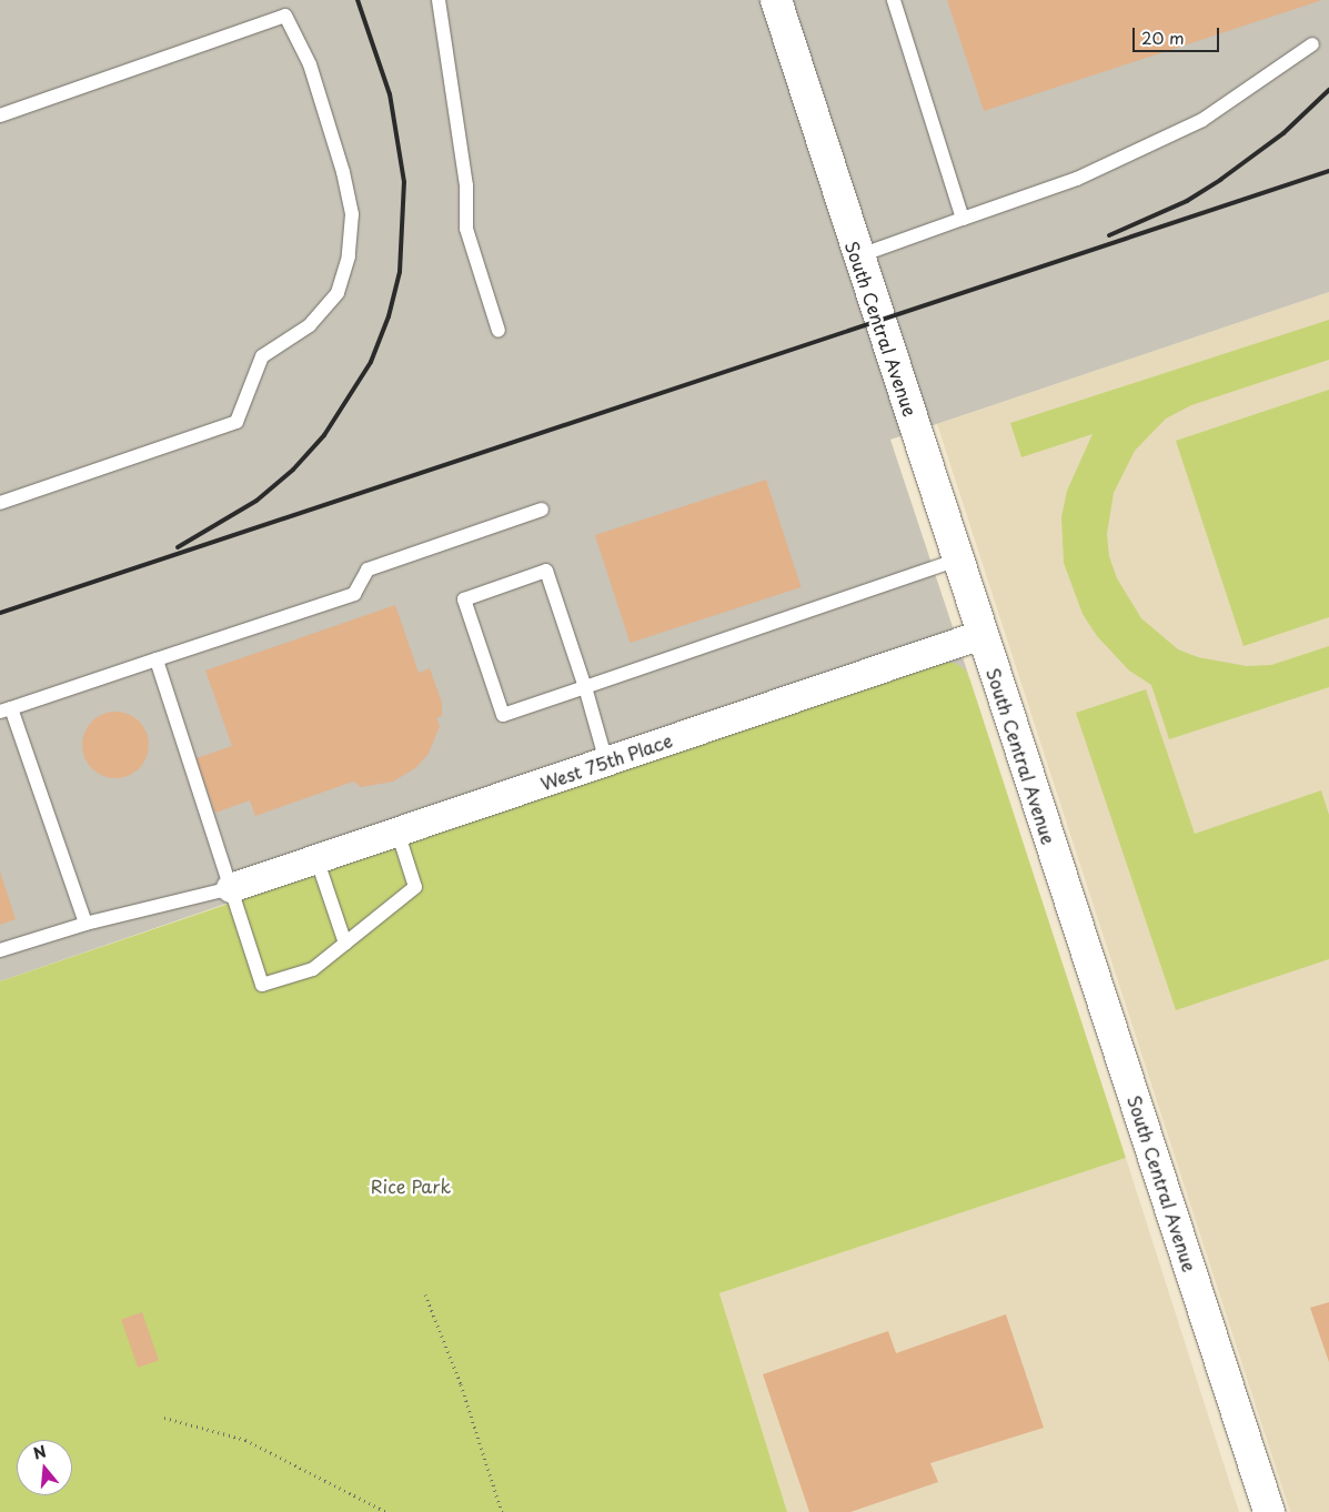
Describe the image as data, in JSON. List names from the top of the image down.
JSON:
{
  "streets": {
    "street": ["South Central Avenue", "West 75th Place"]
  },
  "crossings": [
    ["South Central Avenue", "West 75th Place"]
  ],
  "parks": ["Rice Park"],
  "scale_bar": "20 m",
  "north": "top"
}
